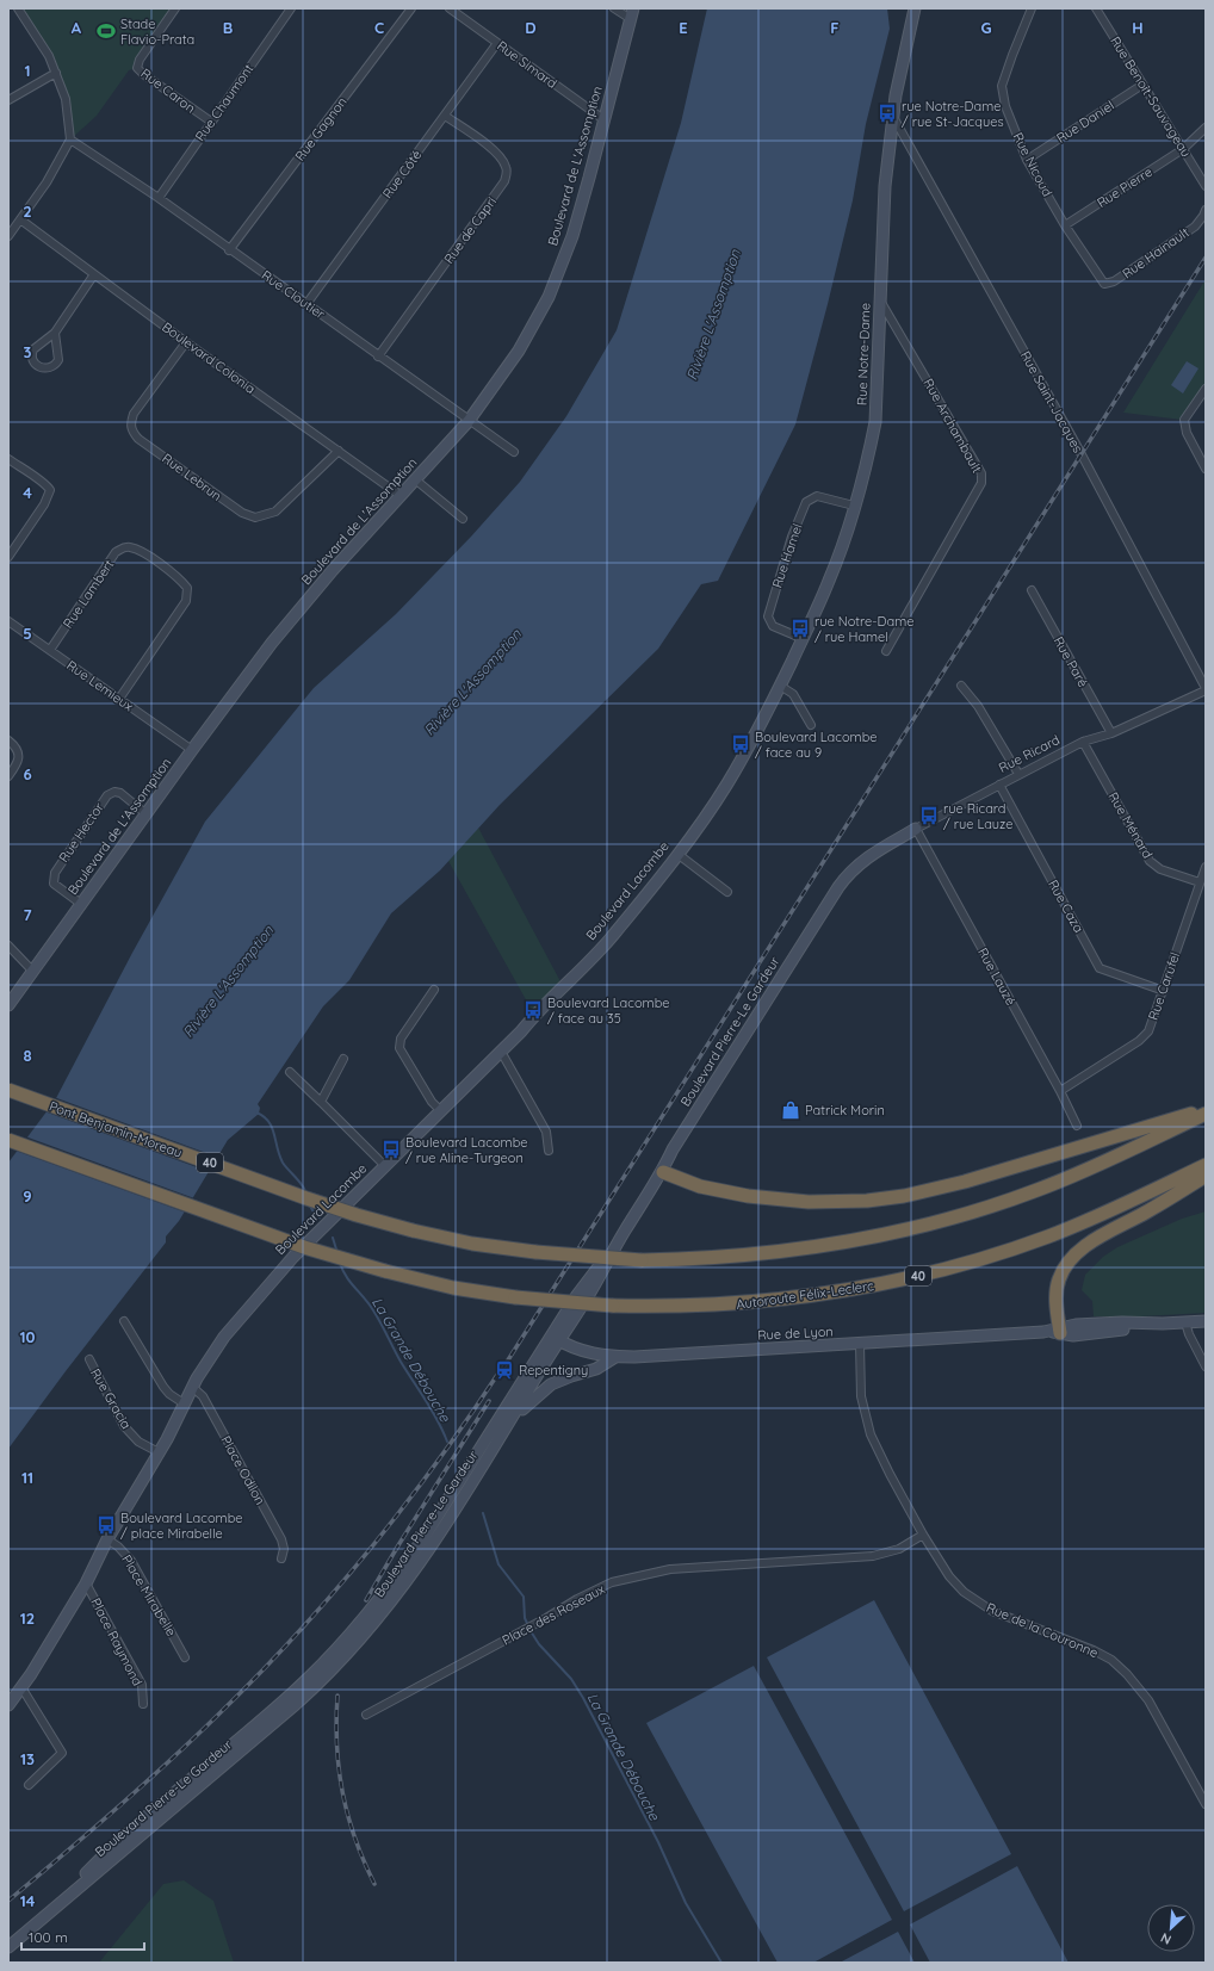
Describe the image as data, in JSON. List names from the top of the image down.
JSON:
{
  "streets": {
    "highway": ["Pont Benjamin-Moreau", "40", "Autoroute Félix-Leclerc"],
    "street": [
      "Rue Simard",
      "Rue Caron",
      "Rue Benoît-Sauvageau",
      "Rue Chaumont",
      "Rue Daniel",
      "Rue Gagnon",
      "Rue Nicoud",
      "Boulevard de L'Assomption",
      "Rue Côté",
      "Rue Pierre",
      "Rue de Capri",
      "Rue Hainault",
      "Rue Cloutier",
      "Rue Notre-Dame",
      "Boulevard Colonia",
      "Rue Saint-Jacques",
      "Rue Archambault",
      "Rue Lebrun",
      "Rue Hamel",
      "Rue Lambert",
      "Rue Paré",
      "Rue Lemieux",
      "Rue Ricard",
      "Rue Ménard",
      "Rue Hector",
      "Boulevard Lacombe",
      "Rue Caza",
      "Rue Lauzé",
      "Rue Carufel",
      "Boulevard Pierre-Le Gardeur",
      "Rue de Lyon",
      "Rue Gracia",
      "Place Odilon",
      "Place Mirabelle",
      "Place des Roseaux",
      "Rue de la Couronne",
      "Place Raymond"
    ]
  },
  "crossings": [
    ["Rue Simard", "Boulevard de L'Assomption"],
    ["Rue Simard", "Rue Côté"],
    ["Rue Caron", "Rue Chaumont"],
    ["Rue Benoît-Sauvageau", "Rue Daniel"],
    ["Rue Benoît-Sauvageau", "Rue Pierre"],
    ["Rue Chaumont", "Rue Cloutier"],
    ["Rue Daniel", "Rue Nicoud"],
    ["Rue Gagnon", "Rue Cloutier"],
    ["Rue Nicoud", "Rue Pierre"],
    ["Rue Nicoud", "Rue Hainault"],
    ["Boulevard de L'Assomption", "Rue Cloutier"],
    ["Boulevard de L'Assomption", "Boulevard Colonia"],
    ["Boulevard de L'Assomption", "Rue Lemieux"],
    ["Boulevard de L'Assomption", "Rue Hector"],
    ["Rue Côté", "Rue de Capri"],
    ["Rue Côté", "Rue Cloutier"],
    ["Rue de Capri", "Rue Cloutier"],
    ["Rue Notre-Dame", "Rue Saint-Jacques"],
    ["Rue Notre-Dame", "Rue Archambault"],
    ["Rue Notre-Dame", "Rue Hamel"],
    ["Rue Notre-Dame", "Boulevard Lacombe"],
    ["Boulevard Colonia", "Rue Lebrun"],
    ["Rue Saint-Jacques", "Rue Ricard"],
    ["Rue Lambert", "Rue Lemieux"],
    ["Rue Paré", "Rue Ricard"],
    ["Rue Ricard", "Rue Ménard"],
    ["Rue Ricard", "Rue Caza"],
    ["Rue Ricard", "Rue Lauzé"],
    ["Rue Ricard", "Boulevard Pierre-Le Gardeur"],
    ["Rue Ménard", "Rue Carufel"],
    ["Boulevard Lacombe", "Rue Gracia"],
    ["Boulevard Lacombe", "Place Odilon"],
    ["Boulevard Lacombe", "Place Mirabelle"],
    ["Boulevard Lacombe", "Place Raymond"],
    ["Rue Caza", "Rue Carufel"],
    ["Rue Lauzé", "Rue Carufel"],
    ["Boulevard Pierre-Le Gardeur", "Rue de Lyon"],
    ["Rue de Lyon", "Rue de la Couronne"],
    ["Place des Roseaux", "Rue de la Couronne"]
  ],
  "water": ["Rivière L'Assomption", "La Grande Débouche"],
  "places": {
    "sports": ["Stade Flavio-Prata"],
    "bus stop": [
      "rue Notre-Dame / rue St-Jacques",
      "rue Notre-Dame / rue Hamel",
      "Boulevard Lacombe / face au 9",
      "rue Ricard / rue Lauze",
      "Boulevard Lacombe / face au 35",
      "Boulevard Lacombe / rue Aline-Turgeon",
      "Boulevard Lacombe / place Mirabelle"
    ],
    "shop": ["Patrick Morin"],
    "station": ["Repentigny"]
  },
  "scale_bar": "100 m",
  "north": "bottom left",
  "grid": {
    "columns": [
      "A",
      "B",
      "C",
      "D",
      "E",
      "F",
      "G",
      "H"
    ],
    "rows": [
      "1",
      "2",
      "3",
      "4",
      "5",
      "6",
      "7",
      "8",
      "9",
      "10",
      "11",
      "12",
      "13",
      "14"
    ]
  }
}
